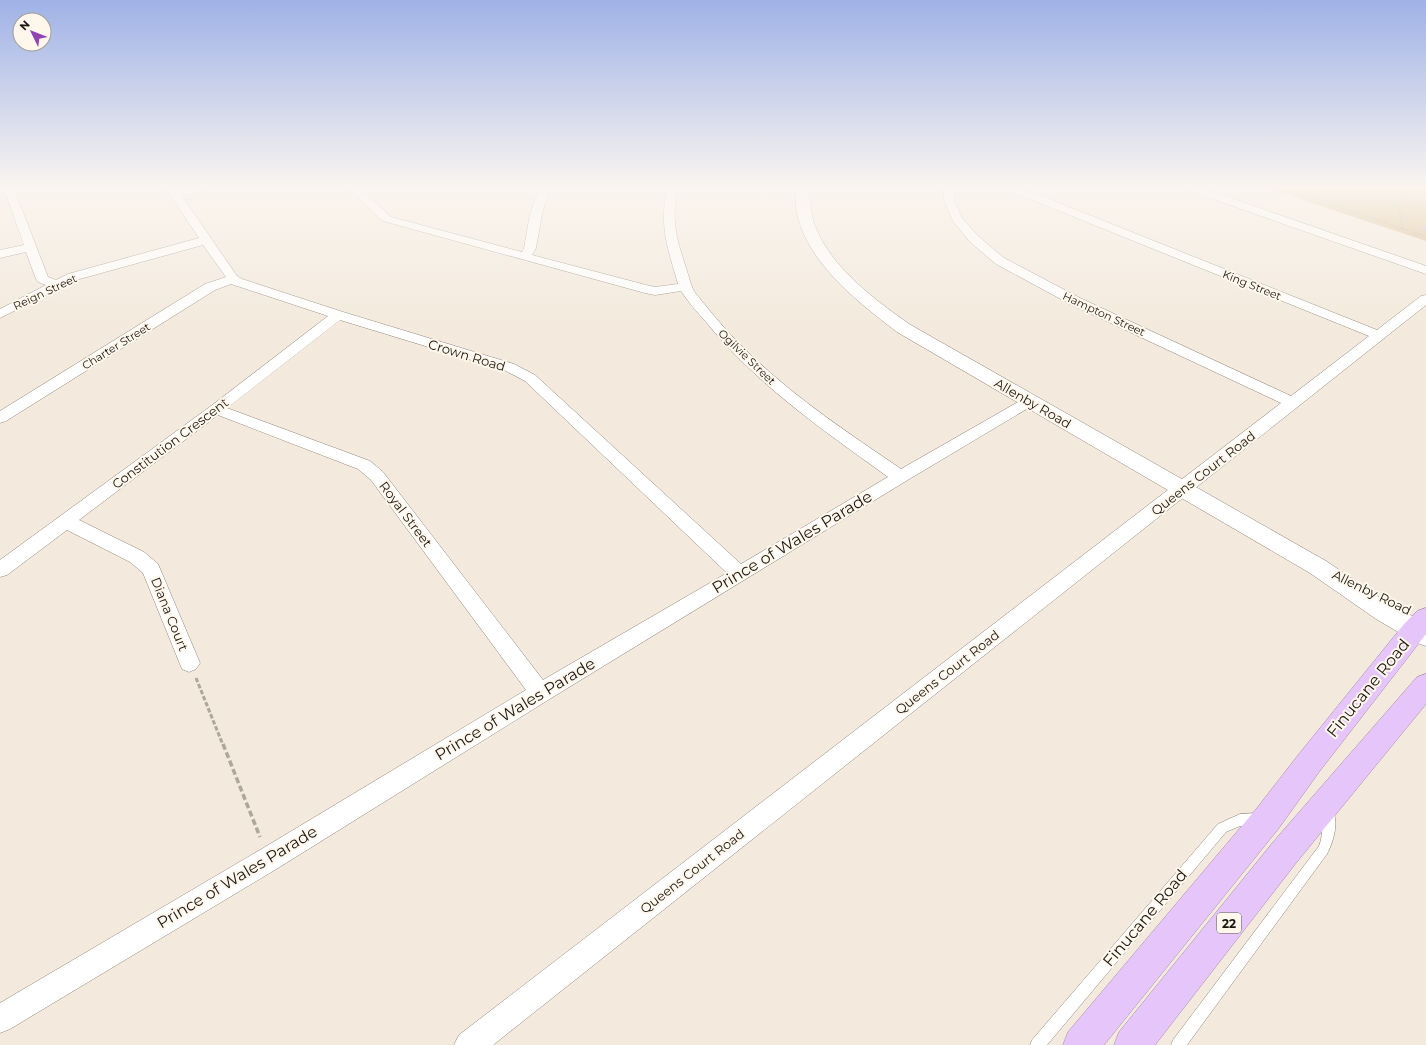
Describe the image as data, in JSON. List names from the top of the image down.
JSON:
{
  "streets": {
    "highway": ["Finucane Road", "22"],
    "main road": ["Allenby Road"],
    "street": [
      "King Street",
      "Reign Street",
      "Hampton Street",
      "Charter Street",
      "Crown Road",
      "Ogilvie Street",
      "Constitution Crescent",
      "Queens Court Road",
      "Royal Street",
      "Prince of Wales Parade",
      "Diana Court"
    ]
  },
  "crossings": [
    ["King Street", "Queens Court Road"],
    ["Reign Street", "Crown Road"],
    ["Hampton Street", "Queens Court Road"],
    ["Charter Street", "Crown Road"],
    ["Crown Road", "Constitution Crescent"],
    ["Crown Road", "Prince of Wales Parade"],
    ["Ogilvie Street", "Prince of Wales Parade"],
    ["Allenby Road", "Queens Court Road"],
    ["Allenby Road", "Prince of Wales Parade"],
    ["Allenby Road", "Finucane Road"],
    ["Constitution Crescent", "Royal Street"],
    ["Constitution Crescent", "Diana Court"],
    ["Royal Street", "Prince of Wales Parade"]
  ],
  "north": "top left"
}
